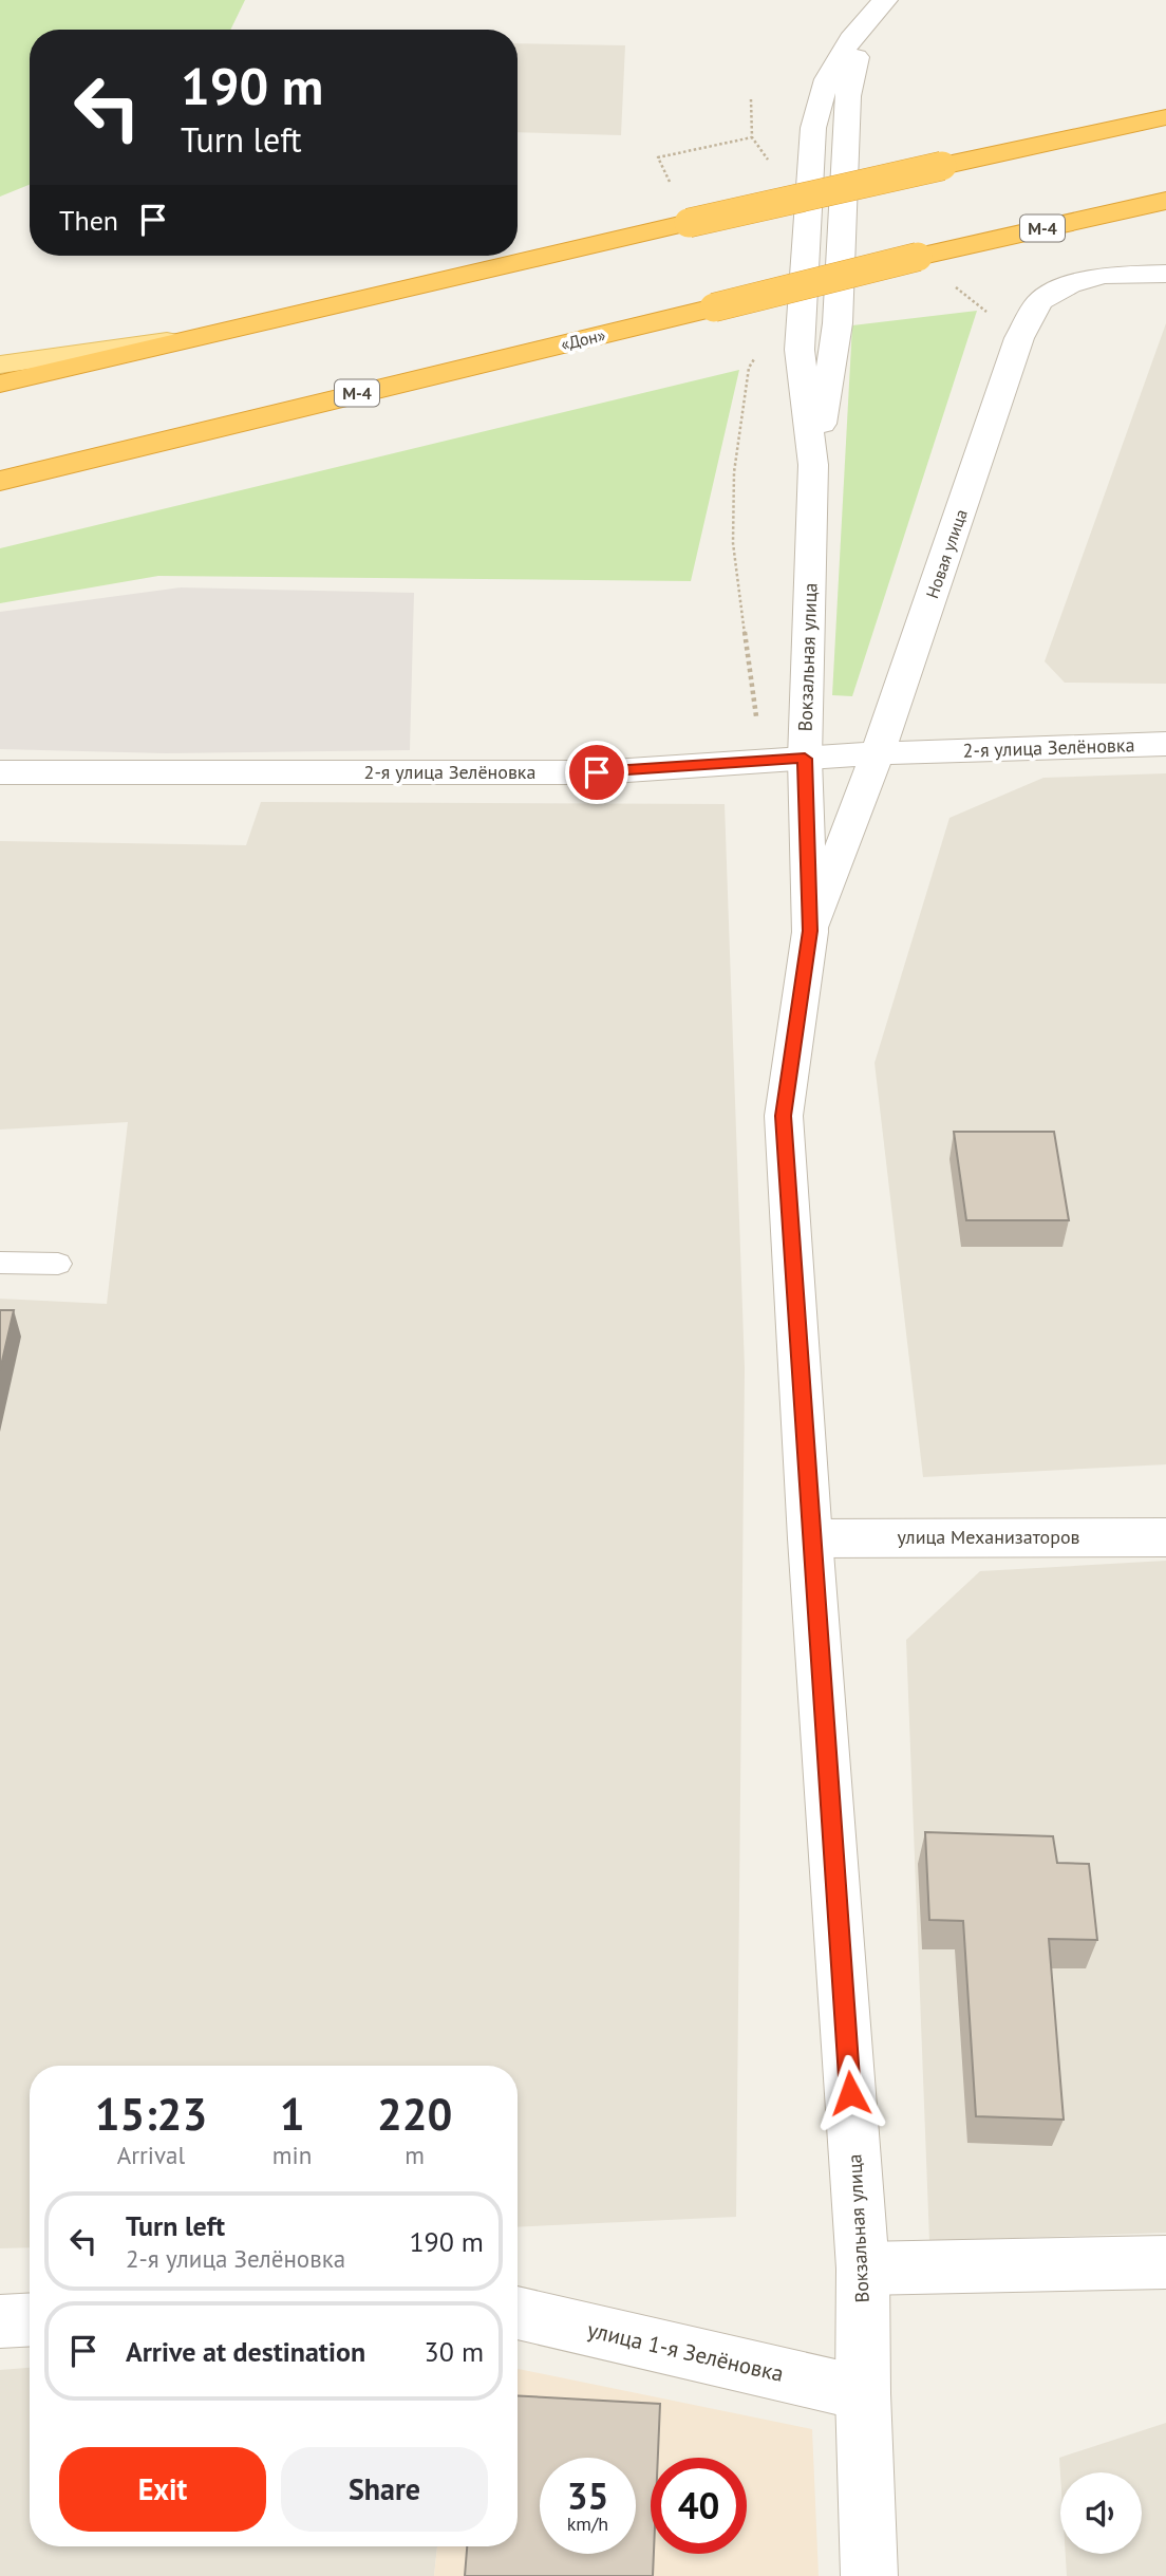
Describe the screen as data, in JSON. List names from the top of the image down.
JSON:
{
  "streets": {
    "highway": ["М-4", "«Дон»"],
    "street": [
      "Новая улица",
      "Вокзальная улица",
      "2-я улица Зелёновка",
      "улица Механизаторов",
      "улица 1-я Зелёновка"
    ]
  },
  "crossings": [
    ["Новая улица", "Вокзальная улица"],
    ["Новая улица", "2-я улица Зелёновка"],
    ["Вокзальная улица", "2-я улица Зелёновка"],
    ["Вокзальная улица", "улица Механизаторов"],
    ["Вокзальная улица", "улица 1-я Зелёновка"]
  ],
  "page": {
    "turn": ["190 m", "Turn left"],
    "then": "Then",
    "eta": [
      "15:23",
      "Arrival",
      "1",
      "min",
      "220",
      "m"
    ],
    "list": [
      {
        "name": "Turn left",
        "note": "2-я улица Зелёновка",
        "value": "190 m"
      },
      {
        "name": "Arrive at destination",
        "value": "30 m"
      }
    ],
    "buttons": ["Exit", "Share"],
    "speed": "35 km/h",
    "limit": "40"
  }
}
